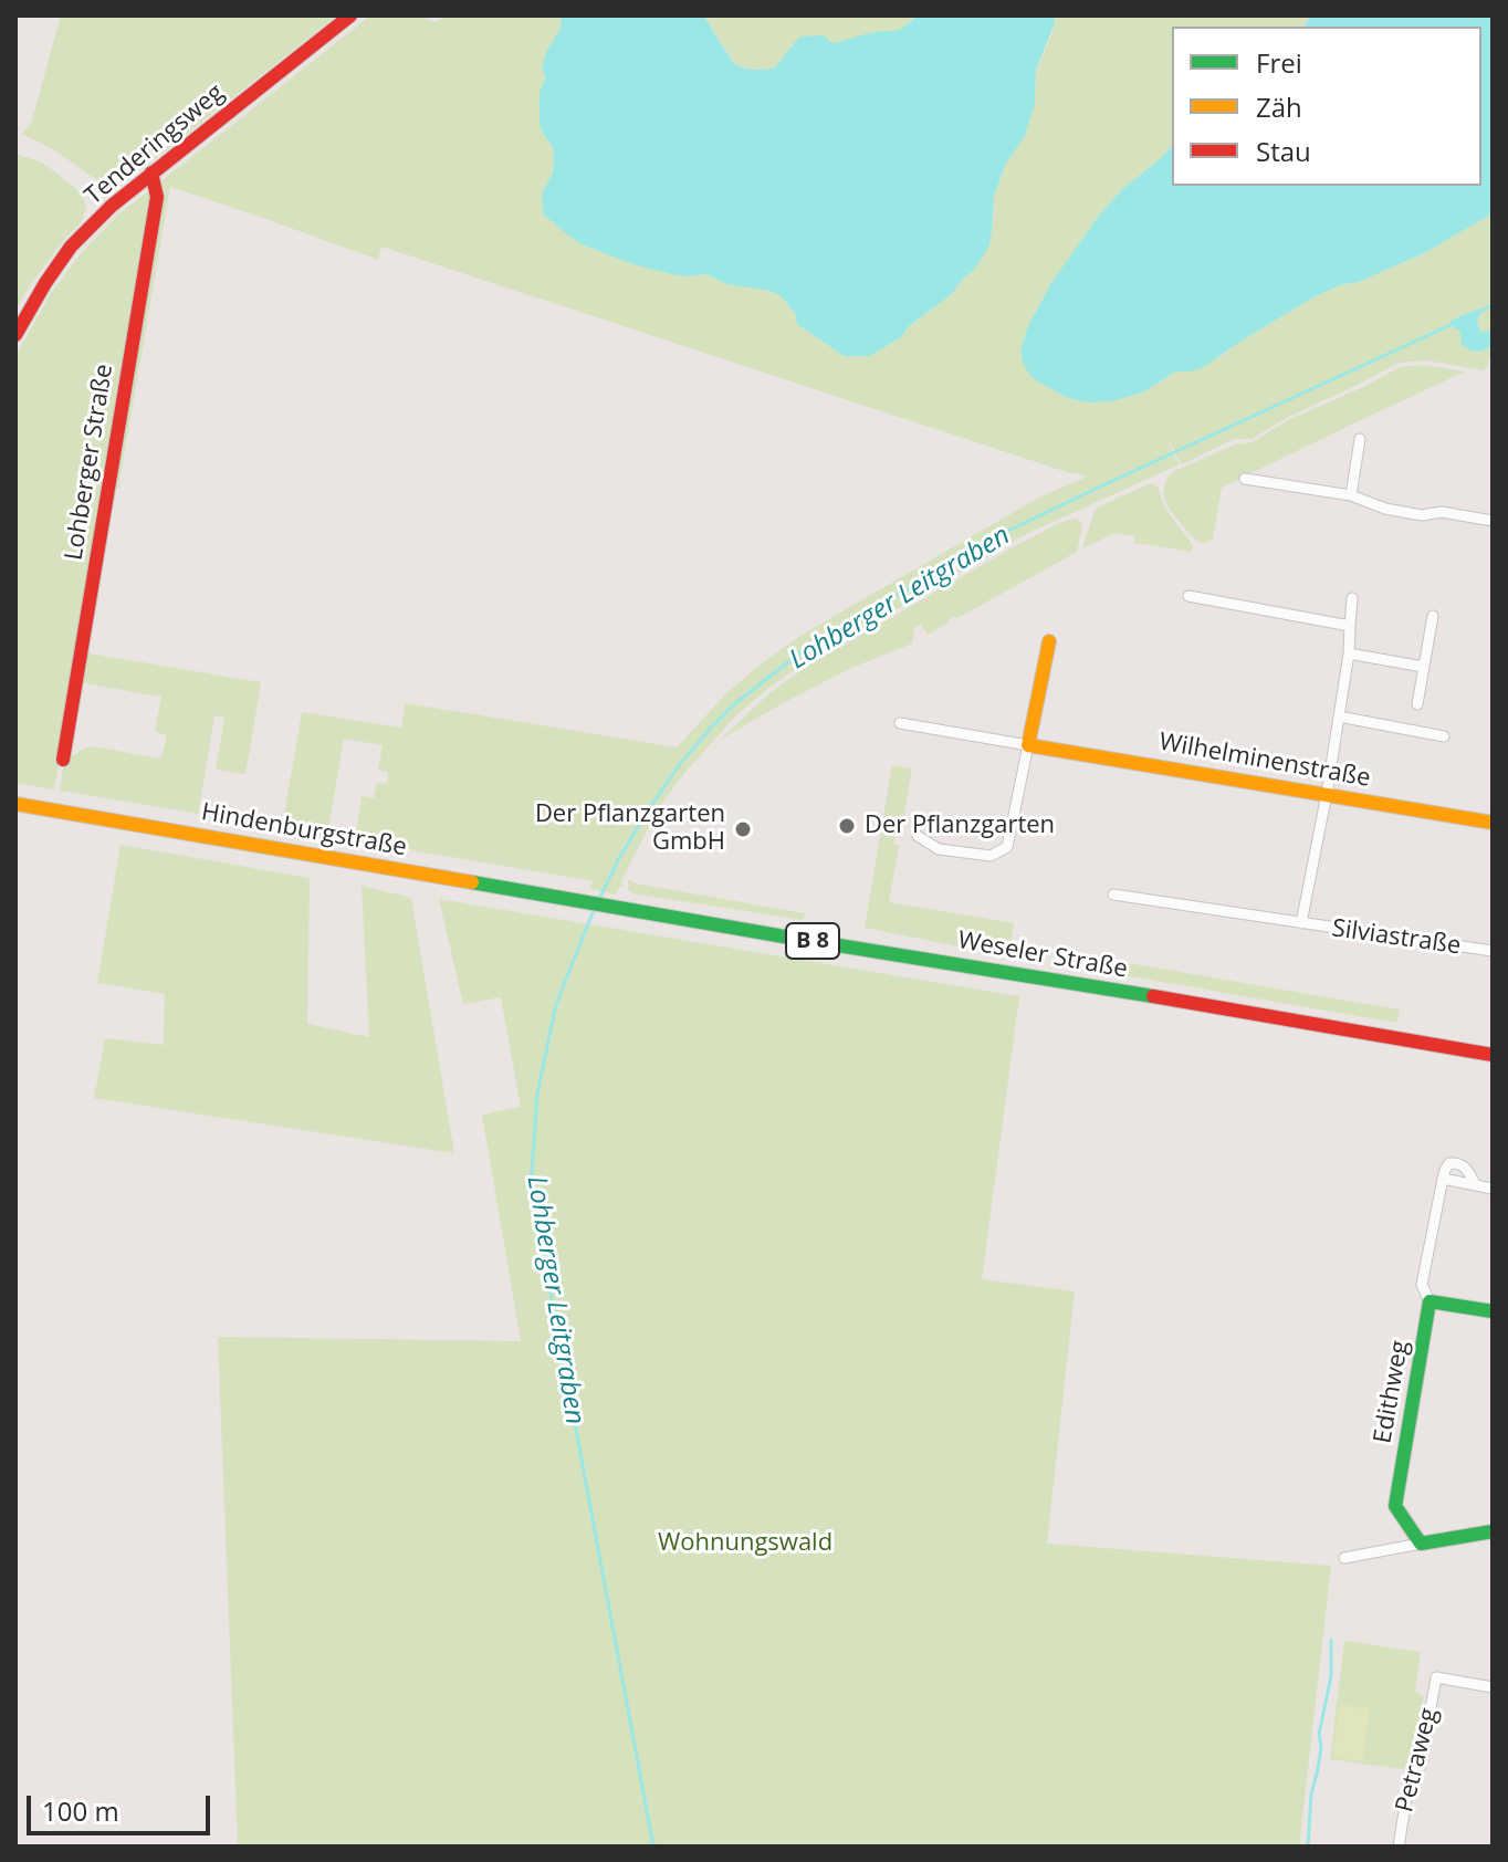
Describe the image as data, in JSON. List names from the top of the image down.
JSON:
{
  "streets": {
    "street": [
      "Tenderingsweg",
      "Lohberger Straße",
      "Wilhelminenstraße",
      "Hindenburgstraße",
      "Silviastraße",
      "B 8",
      "Weseler Straße",
      "Edithweg",
      "Petraweg"
    ]
  },
  "crossings": [
    ["Tenderingsweg", "Lohberger Straße"],
    ["Wilhelminenstraße", "Silviastraße"],
    ["Hindenburgstraße", "Weseler Straße"]
  ],
  "water": ["Lohberger Leitgraben"],
  "parks": ["Wohnungswald"],
  "places": ["Der Pflanzgarten", "Der Pflanzgarten GmbH"],
  "legend": ["Frei", "Zäh", "Stau"],
  "scale_bar": "100 m"
}
